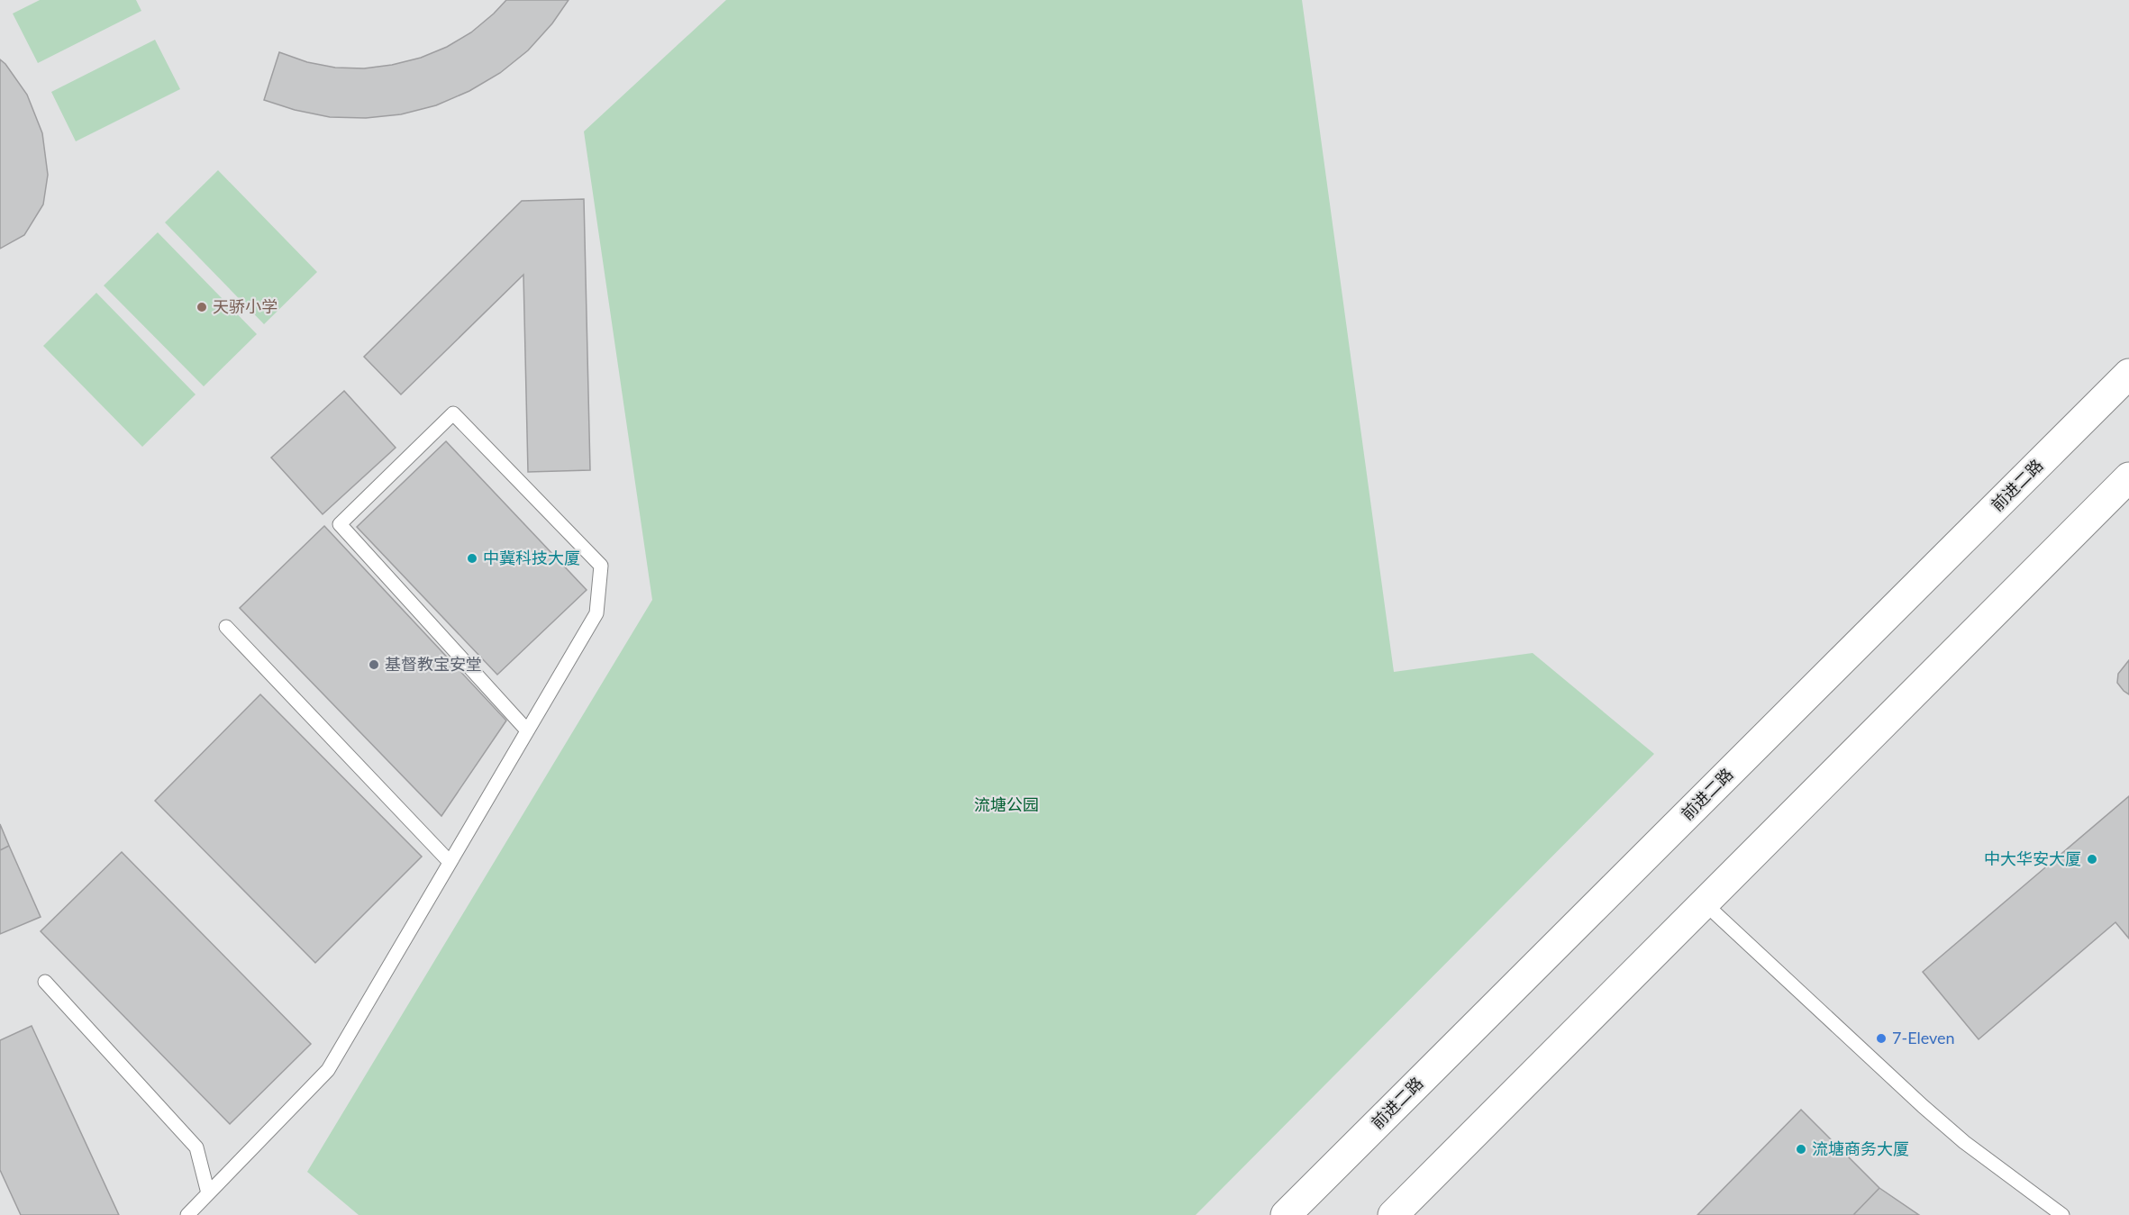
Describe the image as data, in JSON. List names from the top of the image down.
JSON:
{
  "streets": {
    "main road": ["前进二路"]
  },
  "parks": ["流塘公园"],
  "places": [
    "天骄小学",
    "中冀科技大厦",
    "基督教宝安堂",
    "中大华安大厦",
    "7-Eleven",
    "流塘商务大厦"
  ]
}
